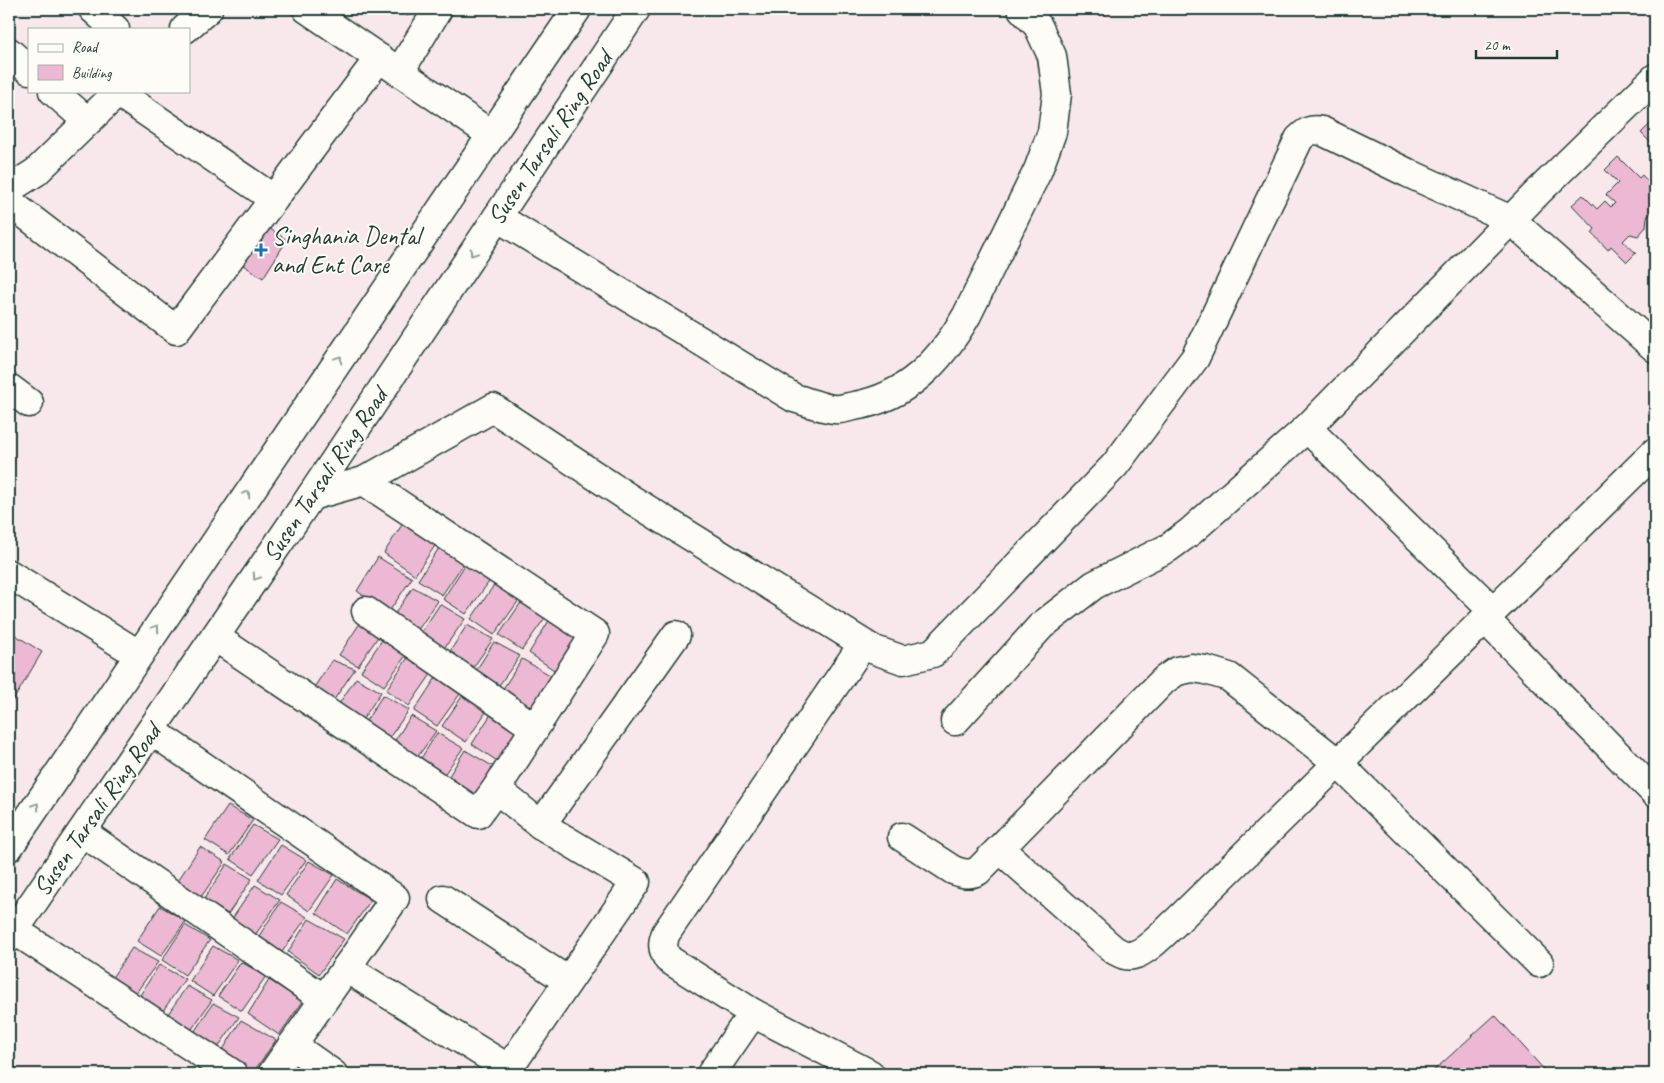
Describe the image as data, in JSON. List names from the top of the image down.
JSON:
{
  "streets": {
    "street": ["Susen Tarsali Ring Road"]
  },
  "places": {
    "health": ["Singhania Dental and Ent Care"]
  },
  "legend": ["Road", "Building"],
  "scale_bar": "20 m"
}
